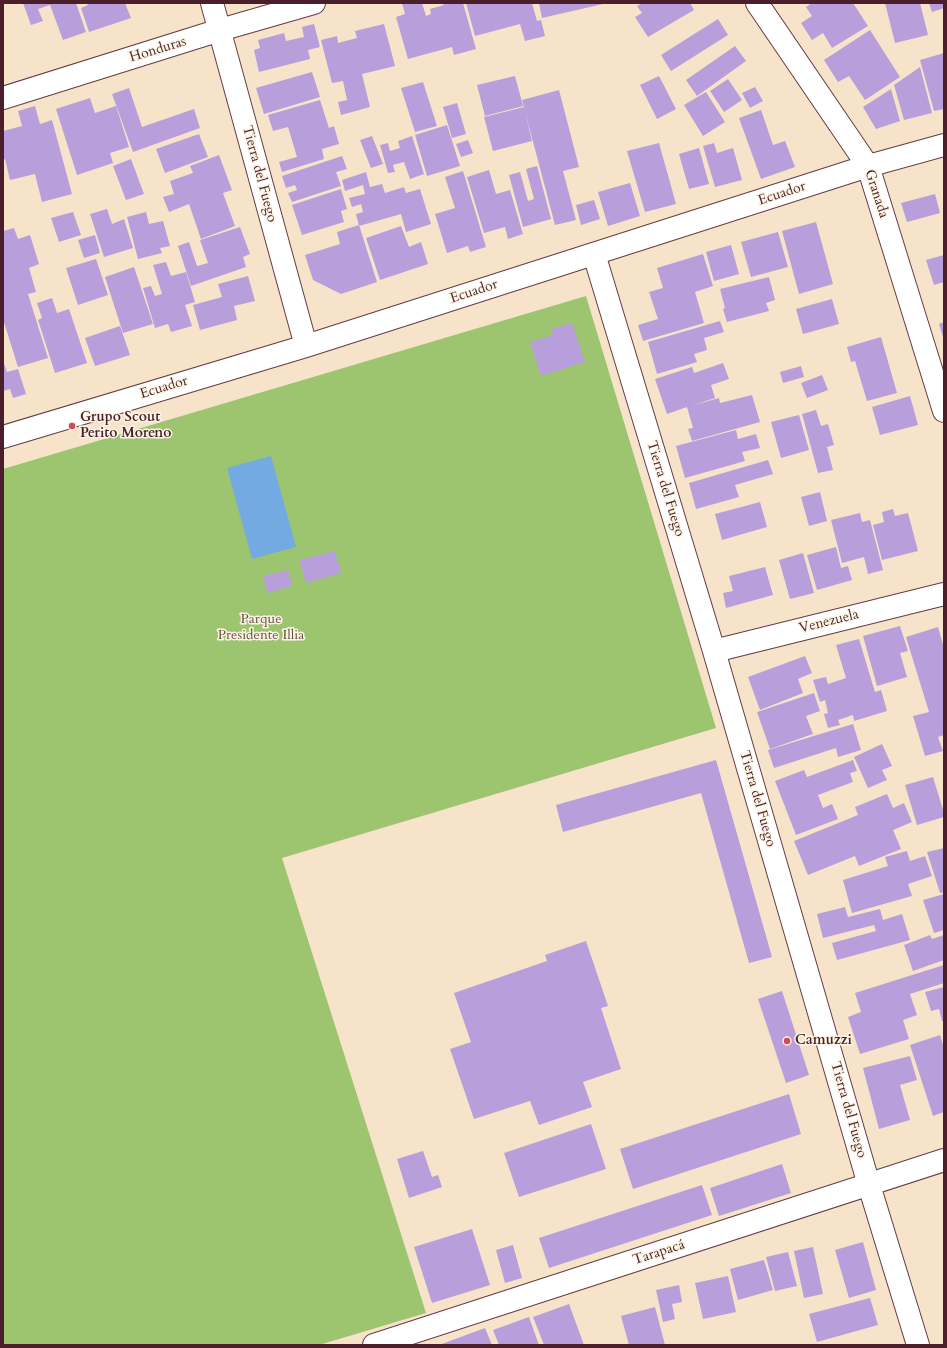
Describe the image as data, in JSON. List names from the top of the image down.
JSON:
{
  "streets": {
    "street": [
      "Honduras",
      "Tierra del Fuego",
      "Ecuador",
      "Granada",
      "Venezuela",
      "Tarapacá"
    ]
  },
  "crossings": [
    ["Honduras", "Tierra del Fuego"],
    ["Tierra del Fuego", "Ecuador"],
    ["Tierra del Fuego", "Venezuela"],
    ["Tierra del Fuego", "Tarapacá"],
    ["Ecuador", "Granada"]
  ],
  "parks": ["Parque Presidente Illia"],
  "places": ["Grupo Scout Perito Moreno", "Camuzzi"]
}
